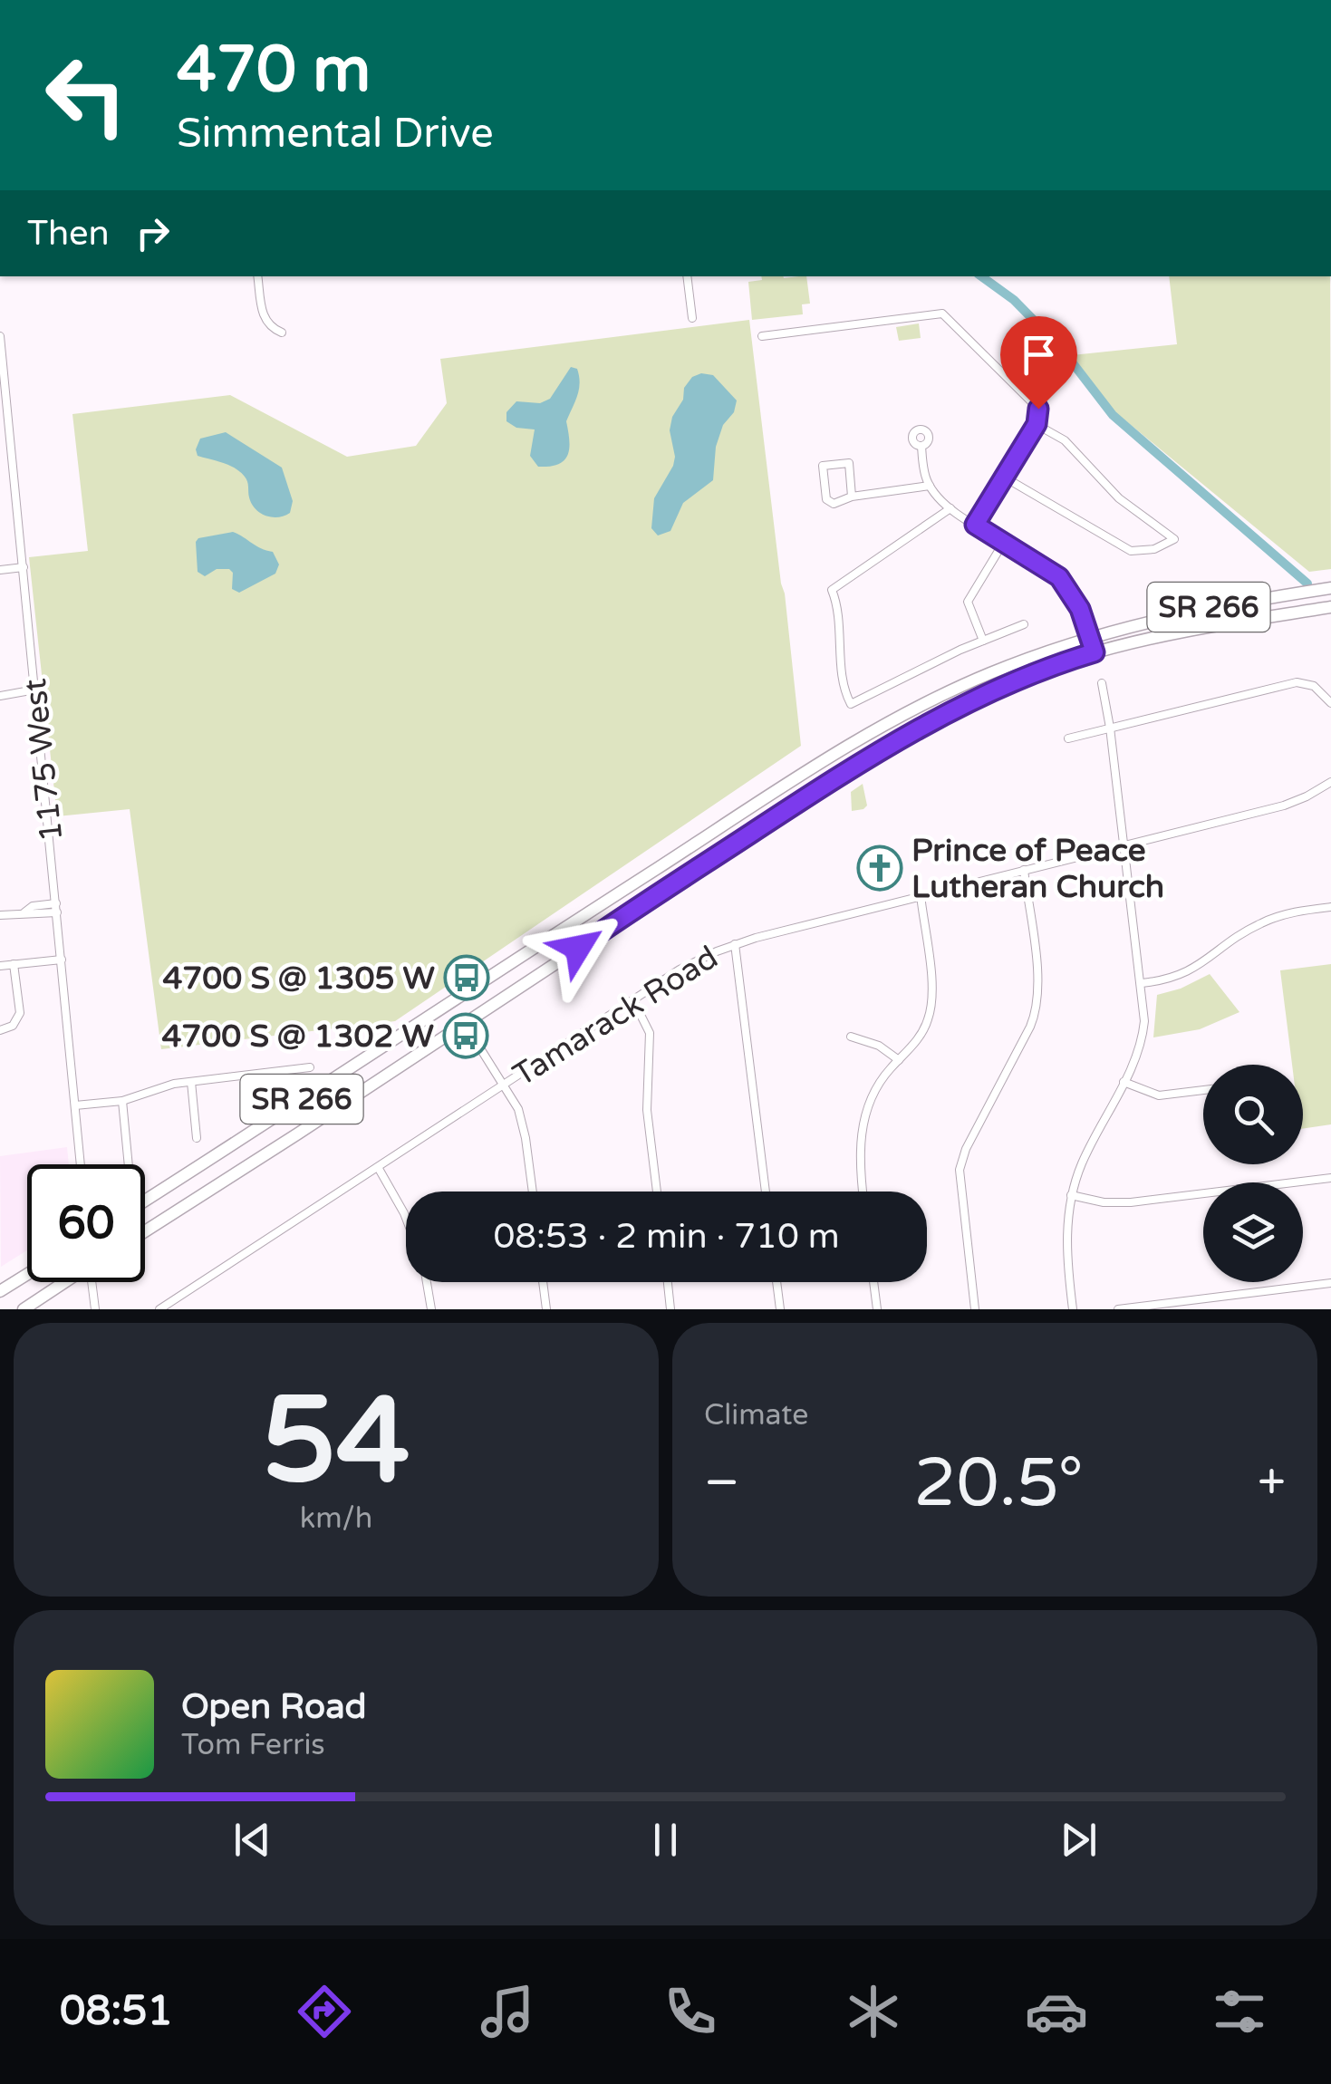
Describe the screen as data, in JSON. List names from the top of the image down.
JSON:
{
  "streets": {
    "main road": ["SR 266"],
    "street": ["1175 West", "Tamarack Road"]
  },
  "places": {
    "church": ["Prince of Peace Lutheran Church"],
    "bus stop": ["4700 S @ 1305 W", "4700 S @ 1302 W"]
  },
  "page": {
    "turn": ["470 m", "Simmental Drive"],
    "then": "Then",
    "limit": "60",
    "trip": "08:53 · 2 min · 710 m",
    "tile": [
      ["54", "km/h"],
      "Climate"
    ],
    "heat": ["−", "20.5°", "+"],
    "song": ["Open Road", "Tom Ferris"],
    "tabs": "08:51"
  }
}
